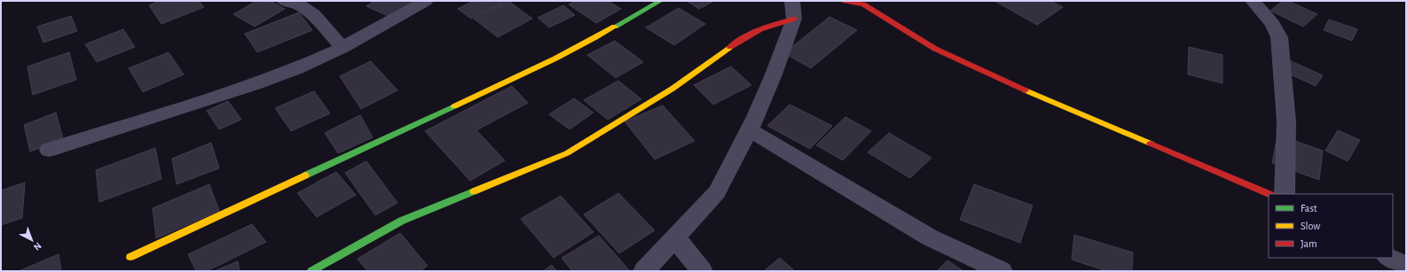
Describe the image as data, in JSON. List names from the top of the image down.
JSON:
{
  "legend": ["Fast", "Slow", "Jam"],
  "north": "bottom right"
}
